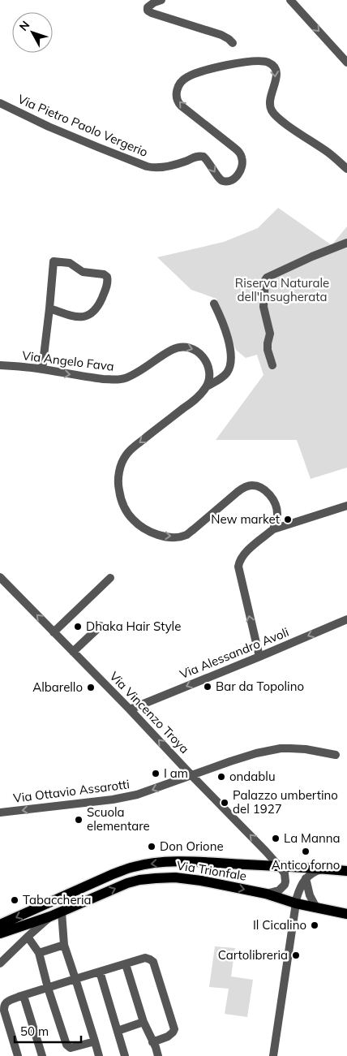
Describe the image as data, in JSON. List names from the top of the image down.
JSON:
{
  "streets": {
    "main road": ["Via Trionfale"],
    "street": [
      "Via Pietro Paolo Vergerio",
      "Via Angelo Fava",
      "Via Alessandro Avoli",
      "Via Vincenzo Troya",
      "Via Ottavio Assarotti"
    ]
  },
  "crossings": [
    ["Via Alessandro Avoli", "Via Vincenzo Troya"],
    ["Via Vincenzo Troya", "Via Ottavio Assarotti"],
    ["Via Vincenzo Troya", "Via Trionfale"]
  ],
  "one_way": [
    "Via Angelo Fava",
    "Via Alessandro Avoli",
    "Via Vincenzo Troya",
    "Via Ottavio Assarotti"
  ],
  "parks": ["Riserva Naturale dell'Insugherata"],
  "places": [
    "New market",
    "Dhaka Hair Style",
    "Bar da Topolino",
    "Albarello",
    "I am",
    "ondablu",
    "Palazzo umbertino del 1927",
    "Scuola elementare",
    "La Manna",
    "Don Orione",
    "Antico forno",
    "Tabaccheria",
    "Il Cicalino",
    "Cartolibreria"
  ],
  "scale_bar": "50 m",
  "north": "top left"
}
